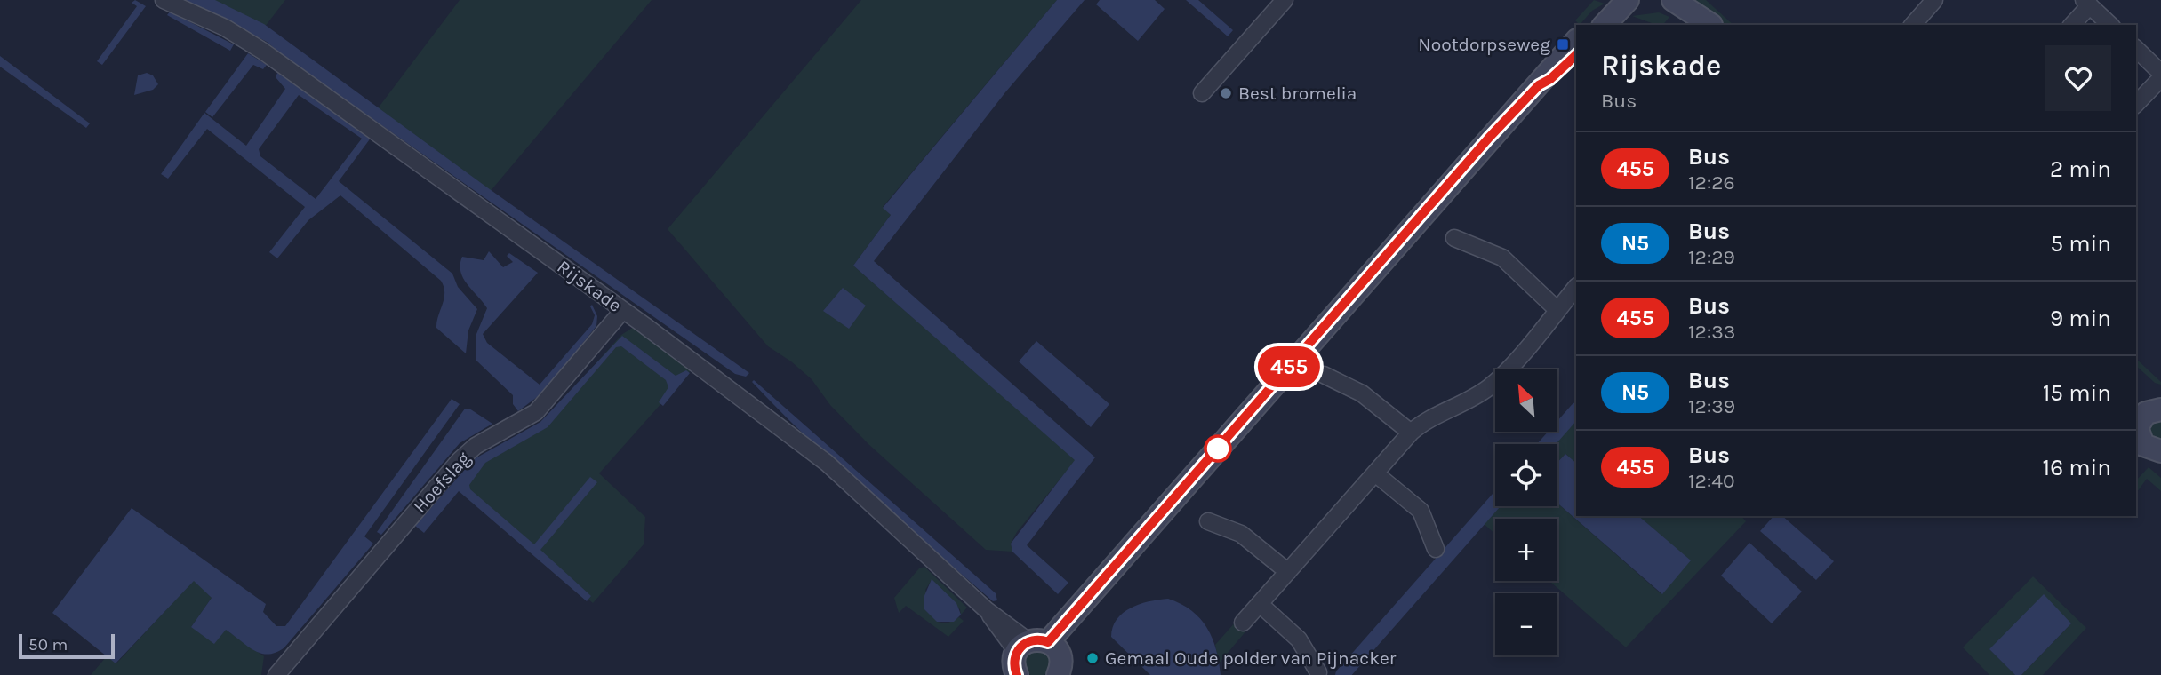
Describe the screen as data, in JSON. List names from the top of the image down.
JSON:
{
  "streets": {
    "street": ["Rijskade", "Hoefslag"]
  },
  "crossings": [
    ["Rijskade", "Hoefslag"]
  ],
  "places": {
    "transit": ["Nootdorpseweg"],
    "other": ["Best bromelia", "Gemaal Oude polder van Pijnacker"]
  },
  "lines": ["bus line 455"],
  "scale_bar": "50 m",
  "north": "top left",
  "page": {
    "on_map": "455",
    "heading": ["Rijskade", "Bus"],
    "list": [
      {
        "mark": "455",
        "name": "Bus",
        "note": "12:26",
        "value": "2 min"
      },
      {
        "mark": "N5",
        "name": "Bus",
        "note": "12:29",
        "value": "5 min"
      },
      {
        "mark": "455",
        "name": "Bus",
        "note": "12:33",
        "value": "9 min"
      },
      {
        "mark": "N5",
        "name": "Bus",
        "note": "12:39",
        "value": "15 min"
      },
      {
        "mark": "455",
        "name": "Bus",
        "note": "12:40",
        "value": "16 min"
      }
    ],
    "map_buttons": ["+", "−"],
    "scale": "50 m"
  }
}
